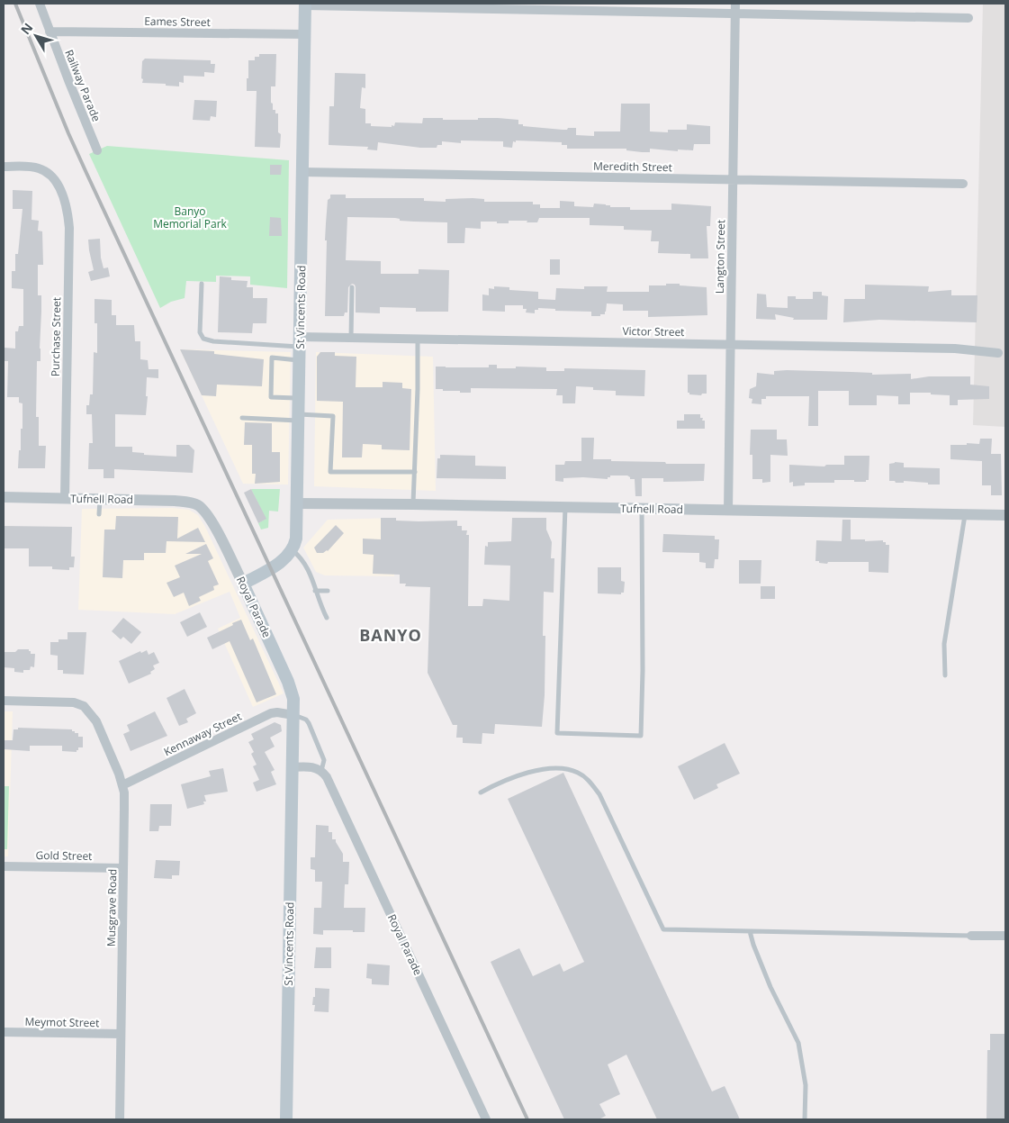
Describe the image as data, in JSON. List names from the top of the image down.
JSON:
{
  "streets": {
    "main road": ["St Vincents Road", "Royal Parade"],
    "street": [
      "Eames Street",
      "Railway Parade",
      "Meredith Street",
      "Langton Street",
      "Victor Street",
      "Purchase Street",
      "Tufnell Road",
      "Kennaway Street",
      "Gold Street",
      "Musgrave Road",
      "Meymot Street"
    ]
  },
  "crossings": [
    ["Eames Street", "Railway Parade"],
    ["Eames Street", "St Vincents Road"],
    ["Meredith Street", "Langton Street"],
    ["Meredith Street", "St Vincents Road"],
    ["Langton Street", "Victor Street"],
    ["Langton Street", "Tufnell Road"],
    ["St Vincents Road", "Victor Street"],
    ["St Vincents Road", "Tufnell Road"],
    ["St Vincents Road", "Royal Parade"],
    ["Purchase Street", "Tufnell Road"],
    ["Tufnell Road", "Royal Parade"],
    ["Royal Parade", "Kennaway Street"],
    ["Kennaway Street", "Musgrave Road"],
    ["Gold Street", "Musgrave Road"],
    ["Musgrave Road", "Meymot Street"]
  ],
  "districts": ["BANYO"],
  "parks": ["Banyo Memorial Park"],
  "north": "top left"
}
